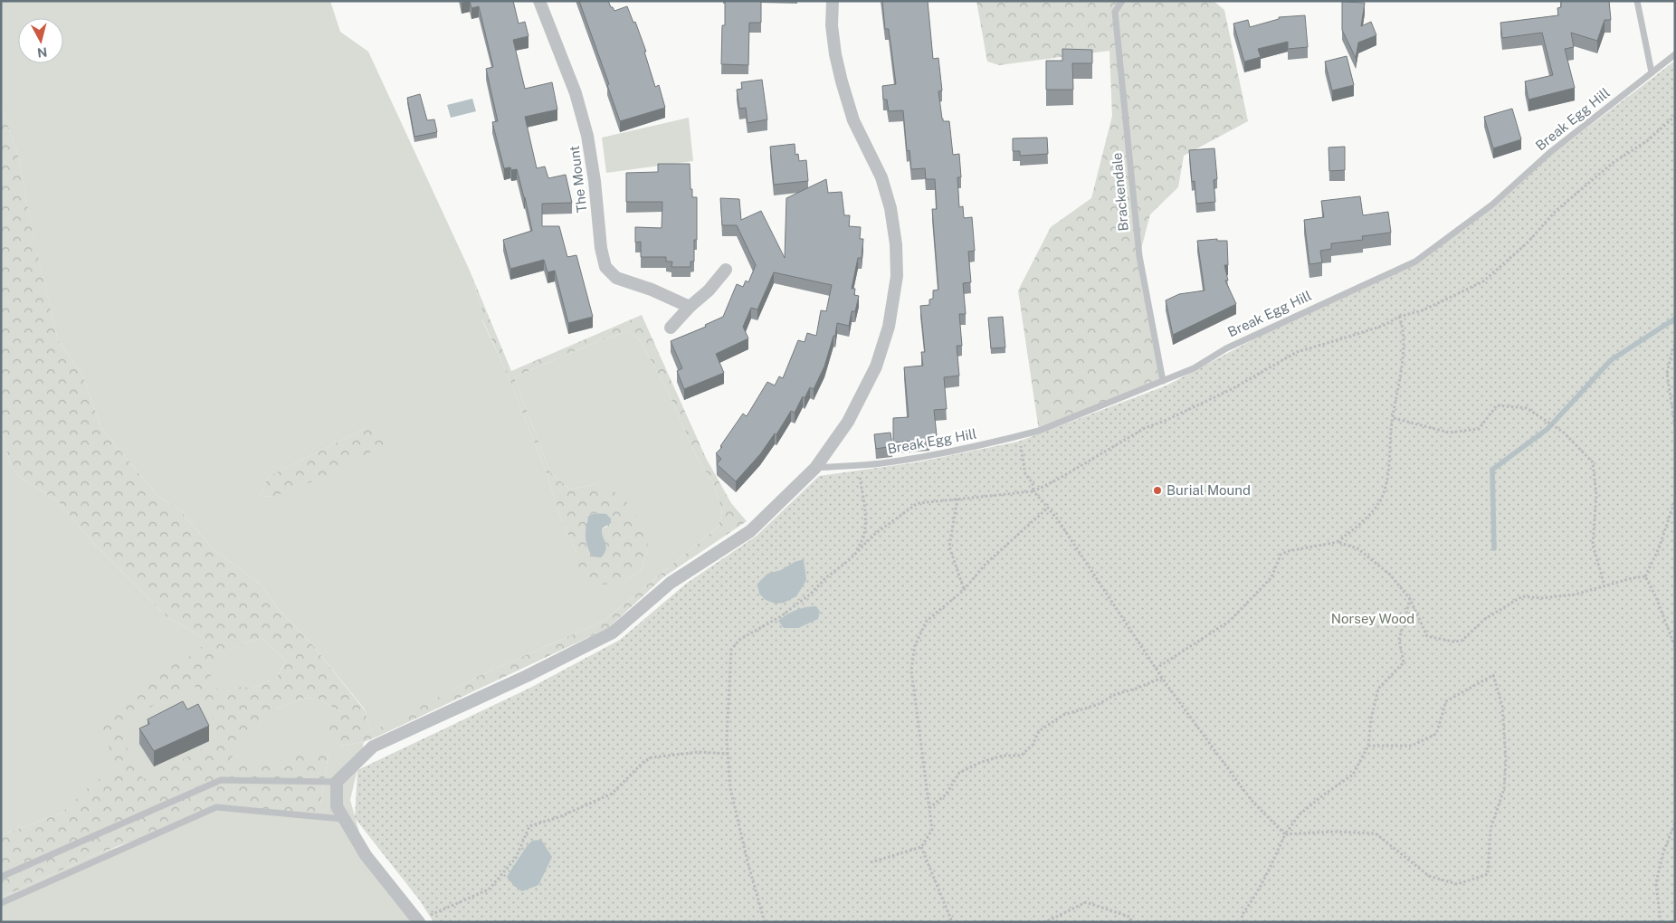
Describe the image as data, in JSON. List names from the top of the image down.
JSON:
{
  "streets": {
    "street": ["The Mount"],
    "lane": ["Break Egg Hill", "Brackendale"]
  },
  "crossings": [
    ["Break Egg Hill", "Brackendale"]
  ],
  "parks": ["Norsey Wood"],
  "places": ["Burial Mound"],
  "north": "bottom"
}
